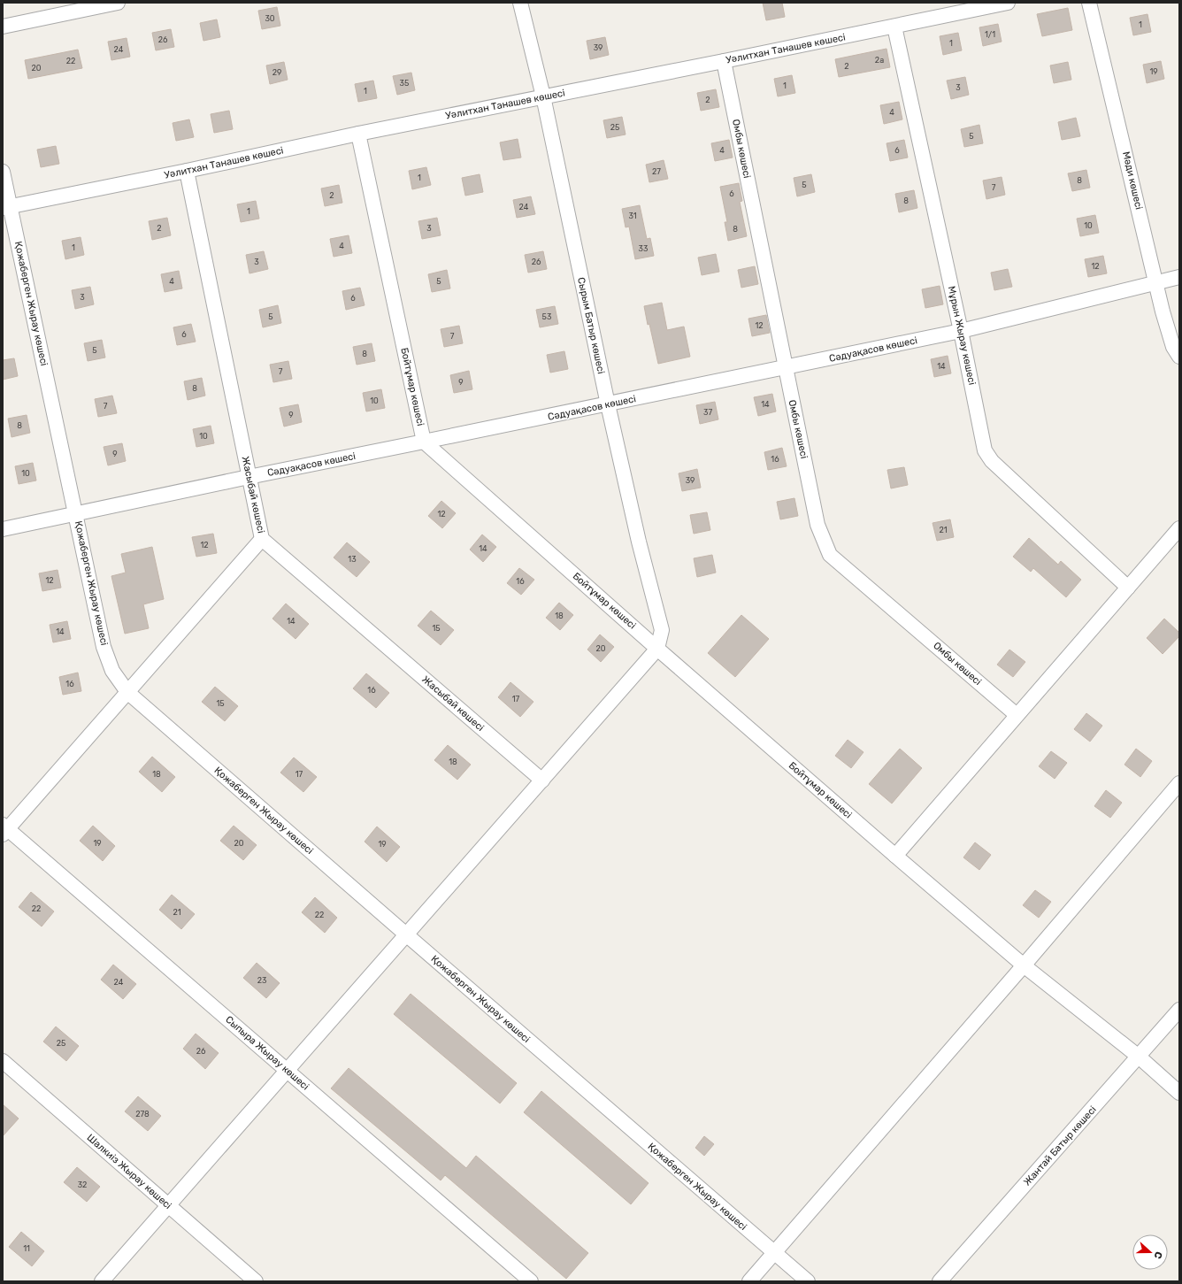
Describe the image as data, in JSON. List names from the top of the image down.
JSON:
{
  "streets": {
    "street": [
      "Уәлитхан Танашев көшесі",
      "Омбы көшесі",
      "Мәди көшесі",
      "Қожаберген Жырау көшесі",
      "Сырым Батыр көшесі",
      "Мұрын Жырау көшесі",
      "Сәдуақасов көшесі",
      "Бойтұмар көшесі",
      "Жасыбай көшесі",
      "Сыпыра Жырау көшесі",
      "Жантай Батыр көшесі",
      "Шалкиіз Жырау көшесі"
    ]
  },
  "crossings": [
    ["Уәлитхан Танашев көшесі", "Омбы көшесі"],
    ["Уәлитхан Танашев көшесі", "Қожаберген Жырау көшесі"],
    ["Уәлитхан Танашев көшесі", "Сырым Батыр көшесі"],
    ["Уәлитхан Танашев көшесі", "Мұрын Жырау көшесі"],
    ["Уәлитхан Танашев көшесі", "Бойтұмар көшесі"],
    ["Уәлитхан Танашев көшесі", "Жасыбай көшесі"],
    ["Омбы көшесі", "Сәдуақасов көшесі"],
    ["Мәди көшесі", "Сәдуақасов көшесі"],
    ["Қожаберген Жырау көшесі", "Сәдуақасов көшесі"],
    ["Сырым Батыр көшесі", "Сәдуақасов көшесі"],
    ["Сырым Батыр көшесі", "Бойтұмар көшесі"],
    ["Мұрын Жырау көшесі", "Сәдуақасов көшесі"],
    ["Сәдуақасов көшесі", "Бойтұмар көшесі"],
    ["Сәдуақасов көшесі", "Жасыбай көшесі"],
    ["Бойтұмар көшесі", "Жантай Батыр көшесі"]
  ],
  "house_numbers": [
    "30",
    "1",
    "1/1",
    "26",
    "1",
    "39",
    "24",
    "2а",
    "22",
    "2",
    "20",
    "19",
    "29",
    "35",
    "1",
    "3",
    "1",
    "2",
    "4",
    "25",
    "5",
    "4",
    "6",
    "27",
    "1",
    "8",
    "5",
    "7",
    "6",
    "2",
    "8",
    "24",
    "1",
    "31",
    "10",
    "2",
    "3",
    "8",
    "4",
    "1",
    "33",
    "3",
    "26",
    "12",
    "4",
    "5",
    "3",
    "6",
    "5",
    "53",
    "12",
    "6",
    "7",
    "5",
    "8",
    "14",
    "7",
    "9",
    "8",
    "10",
    "14",
    "7",
    "37",
    "9",
    "8",
    "10",
    "9",
    "16",
    "10",
    "39",
    "12",
    "21",
    "12",
    "14",
    "13",
    "12",
    "16",
    "18",
    "14",
    "15",
    "14",
    "20",
    "16",
    "16",
    "17",
    "15",
    "18",
    "18",
    "17",
    "19",
    "20",
    "19",
    "22",
    "21",
    "22",
    "23",
    "24",
    "25",
    "26",
    "278",
    "32",
    "11"
  ],
  "north": "right"
}
